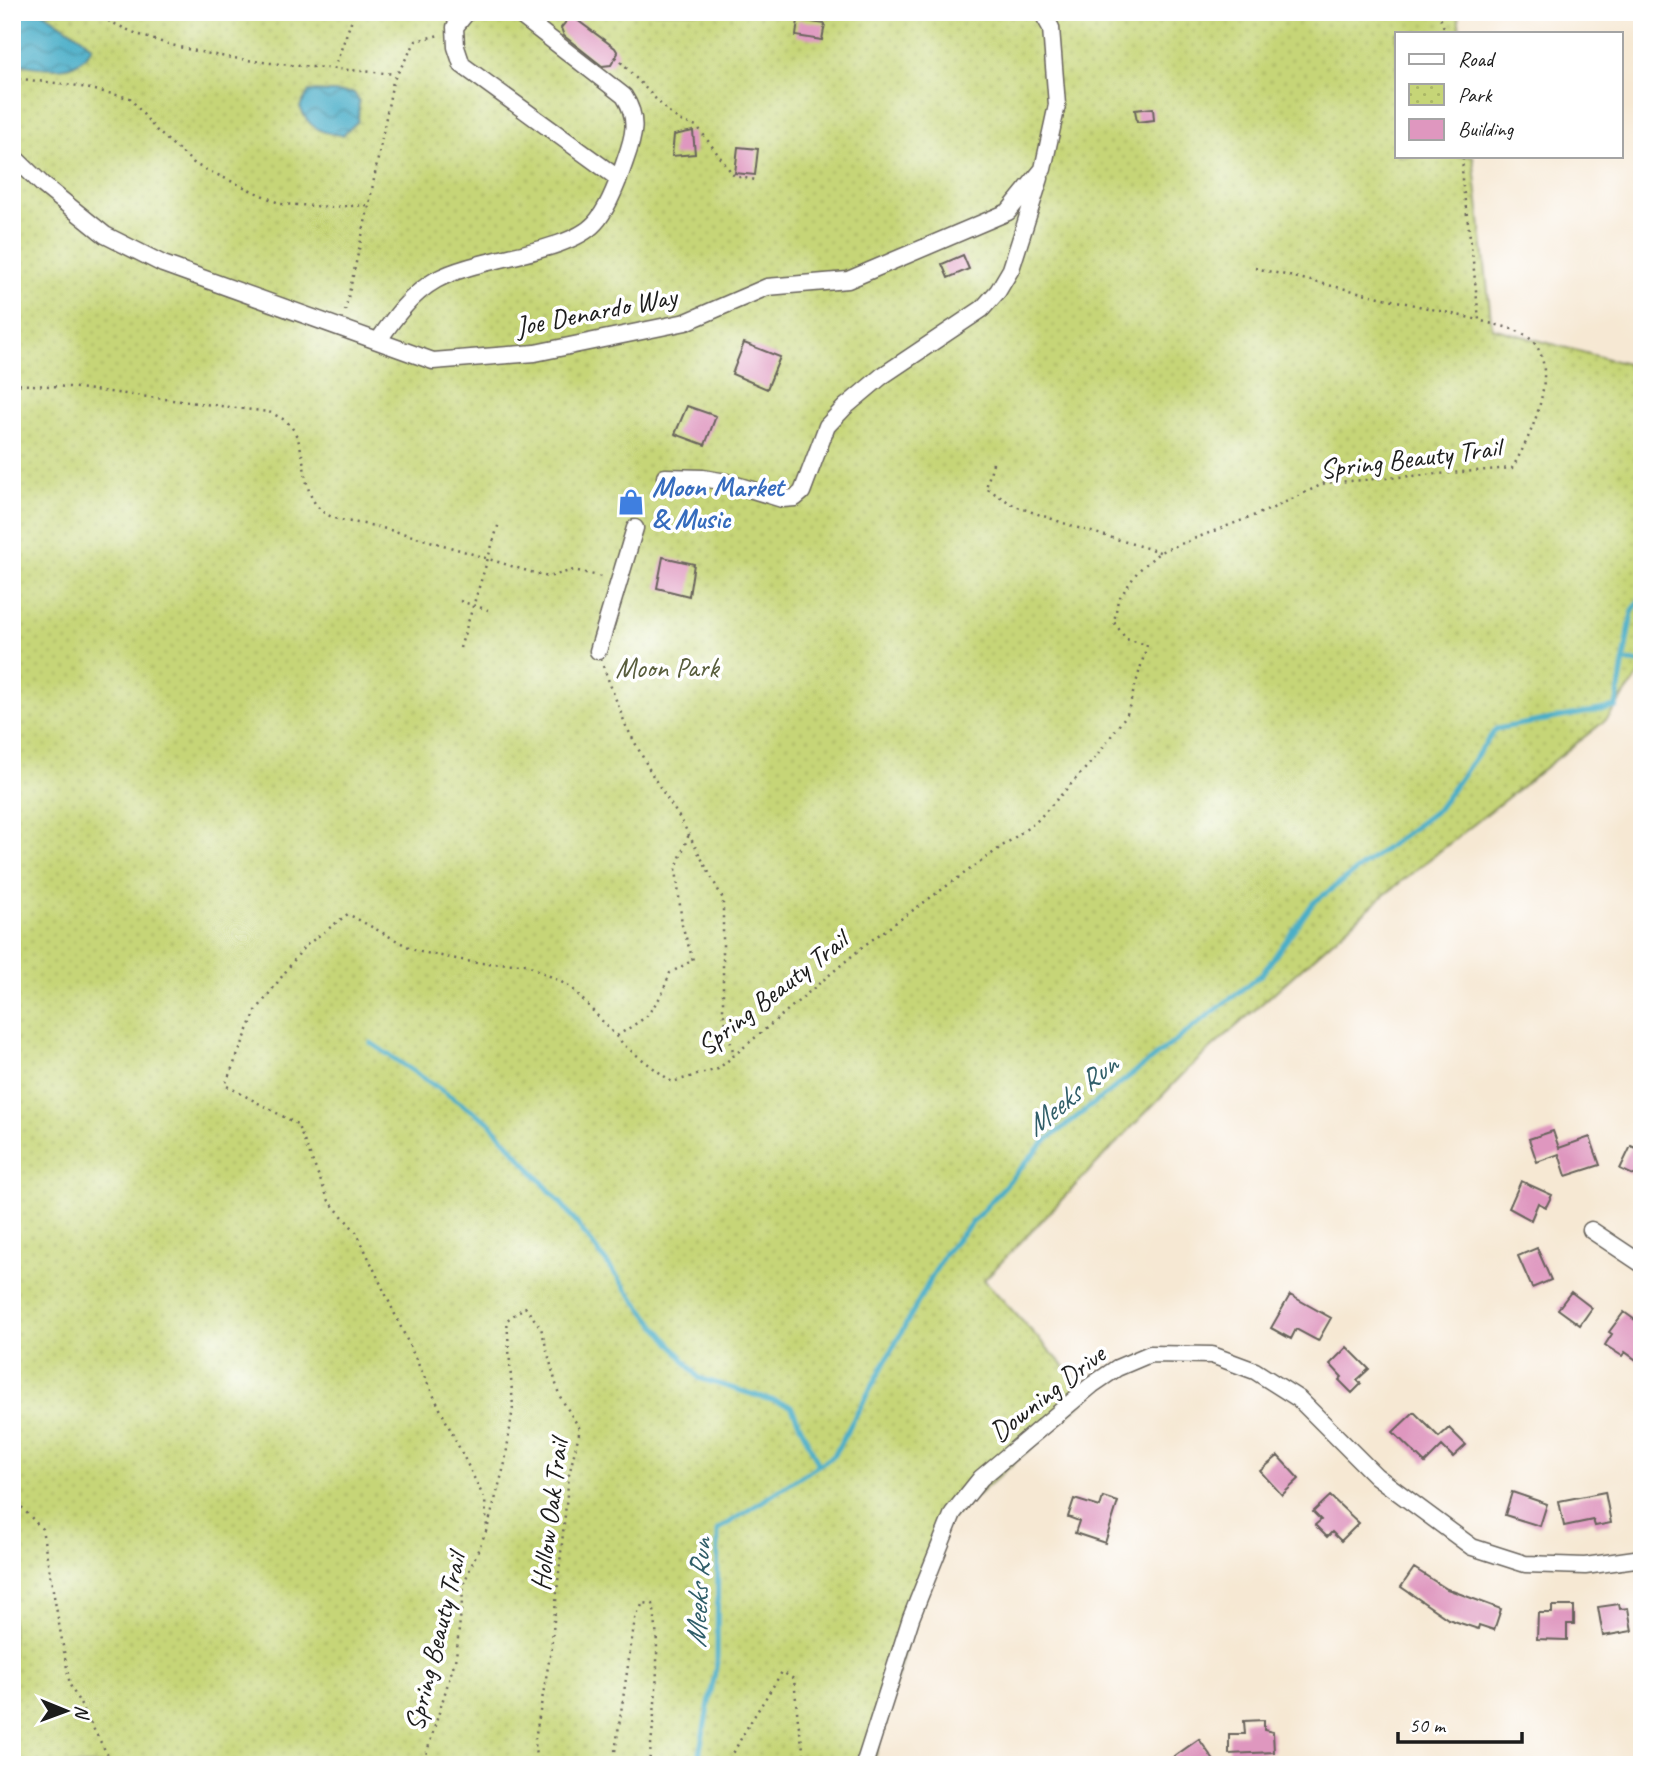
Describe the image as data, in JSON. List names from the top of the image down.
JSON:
{
  "streets": {
    "street": ["Joe Denardo Way", "Downing Drive"],
    "path": ["Spring Beauty Trail", "Hollow Oak Trail"]
  },
  "crossings": [
    ["Spring Beauty Trail", "Hollow Oak Trail"]
  ],
  "water": ["Meeks Run"],
  "parks": ["Moon Park"],
  "places": {
    "shop": ["Moon Market & Music"]
  },
  "legend": ["Road", "Park", "Building"],
  "scale_bar": "50 m",
  "north": "right"
}
